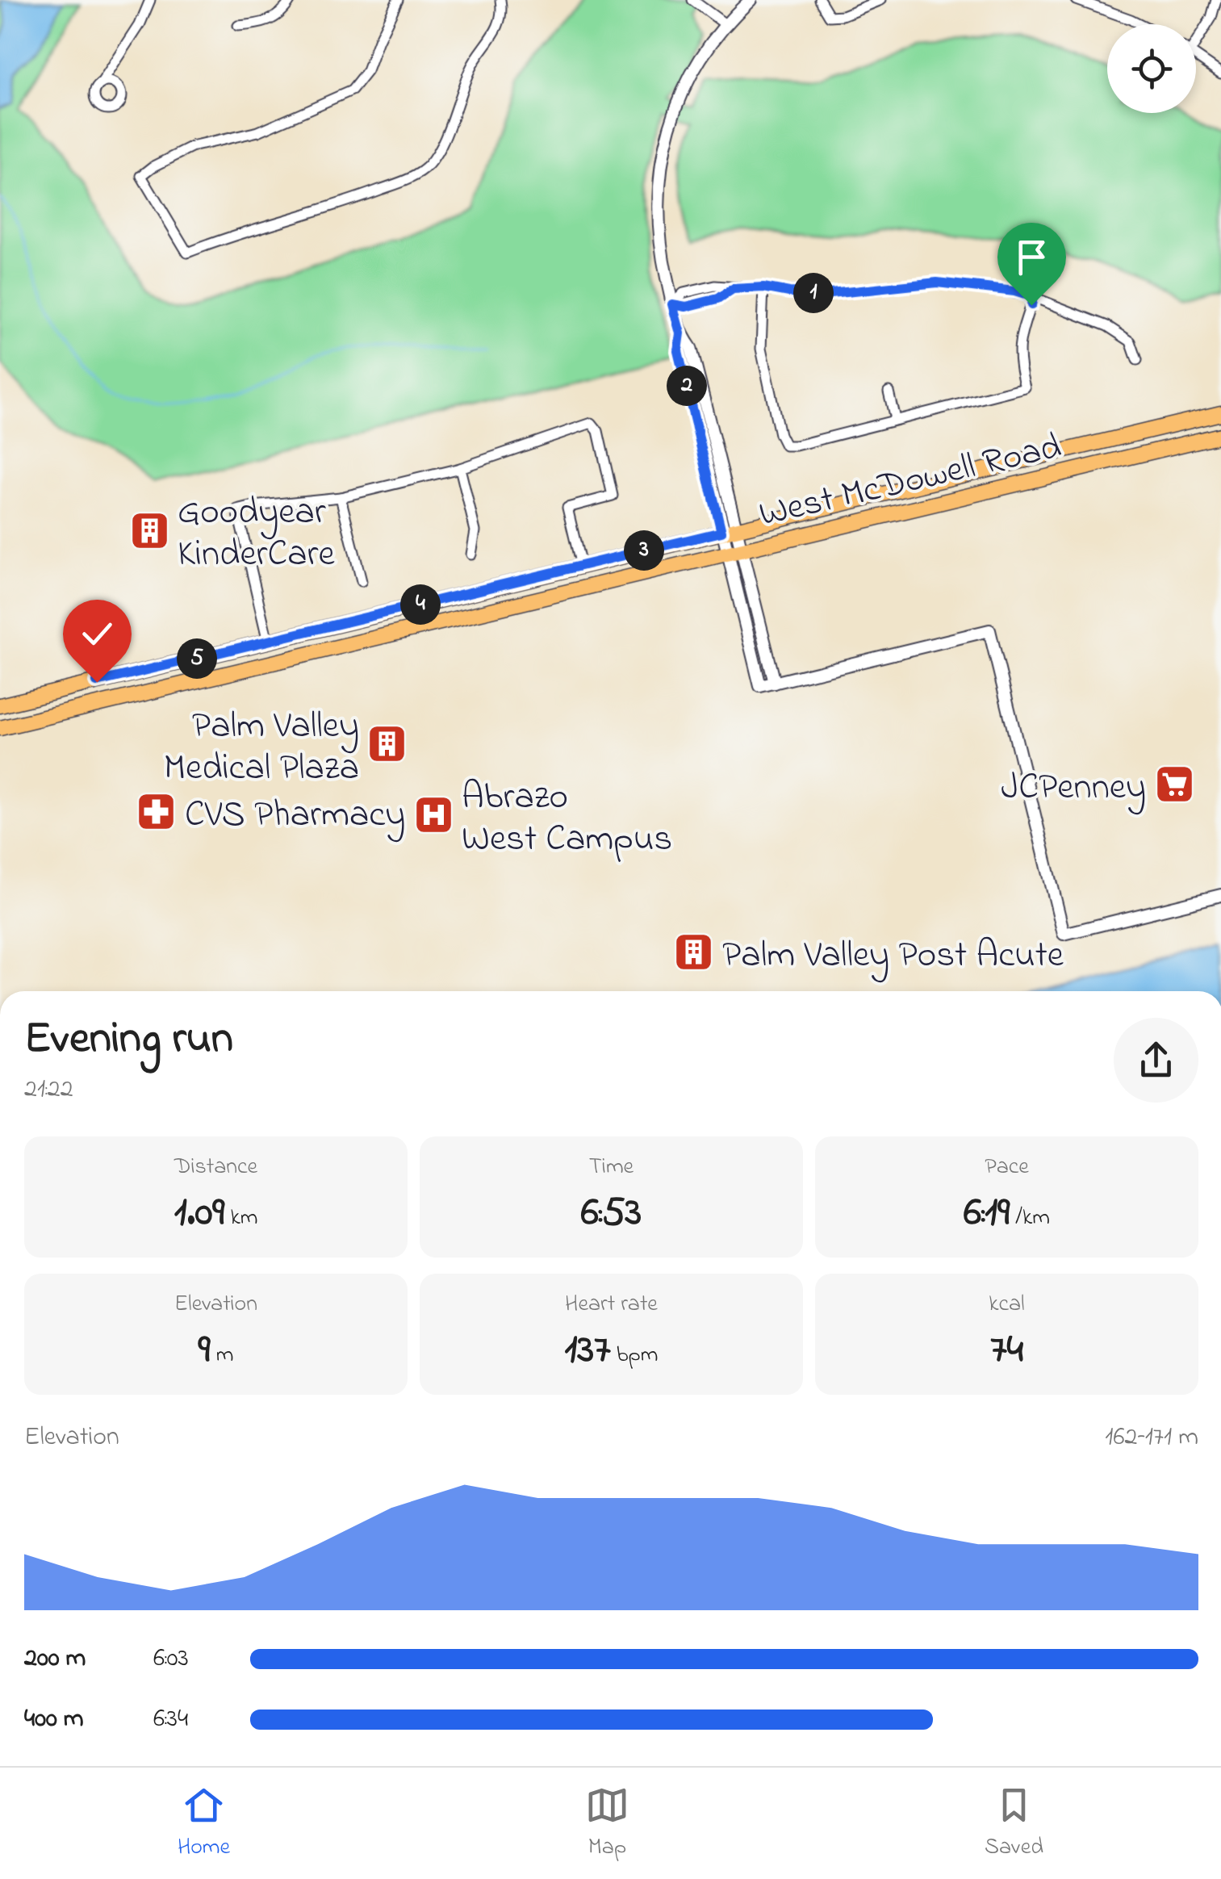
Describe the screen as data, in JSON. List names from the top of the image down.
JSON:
{
  "streets": {
    "main road": ["West McDowell Road"]
  },
  "places": {
    "building": ["Goodyear KinderCare", "Palm Valley Medical Plaza", "Palm Valley Post Acute"],
    "supermarket": ["JCPenney"],
    "pharmacy": ["CVS Pharmacy"],
    "hospital": ["Abrazo West Campus"]
  },
  "page": {
    "pins": [
      "1",
      "2",
      "3",
      "4",
      "5"
    ],
    "heading": ["Evening run", "21:22"],
    "stats": [
      ["Distance", "1.09 km"],
      ["Time", "6:53"],
      ["Pace", "6:19 /km"],
      ["Elevation", "9 m"],
      ["Heart rate", "137 bpm"],
      ["kcal", "74"]
    ],
    "chart": ["Elevation", "162–171 m"],
    "list": [
      {
        "name": "200 m",
        "note": "6:03"
      },
      {
        "name": "400 m",
        "note": "6:34"
      }
    ],
    "tabs": ["Home", "Map", "Saved"]
  }
}
